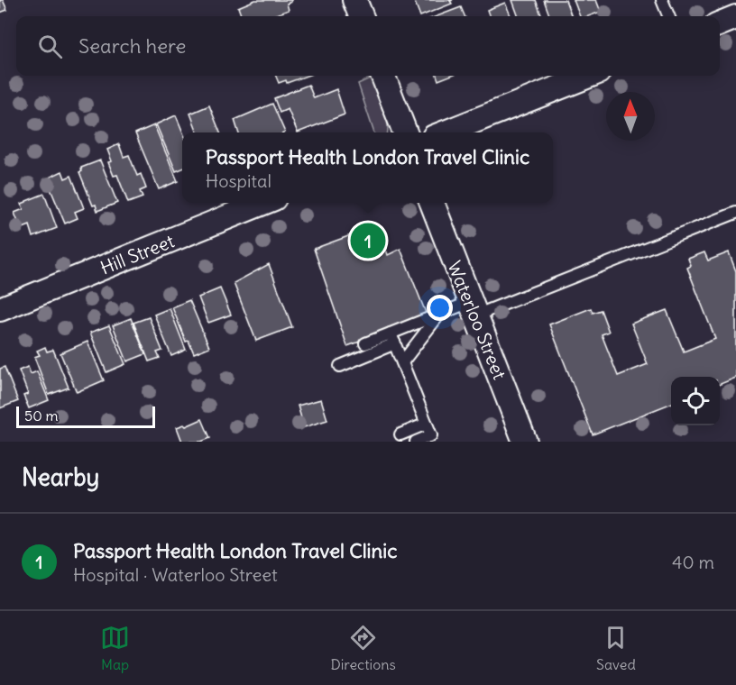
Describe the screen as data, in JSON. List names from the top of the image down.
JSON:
{
  "streets": {
    "street": ["Hill Street", "Waterloo Street"]
  },
  "scale_bar": "50 m",
  "north": "top",
  "page": {
    "search": "Search here",
    "popup": ["Passport Health London Travel Clinic", "Hospital"],
    "pins": "1",
    "scale": "50 m",
    "heading": "Nearby",
    "list": [
      {
        "mark": "1",
        "name": "Passport Health London Travel Clinic",
        "note": "Hospital · Waterloo Street",
        "value": "40 m"
      }
    ],
    "nav": ["Map", "Directions", "Saved"]
  }
}
